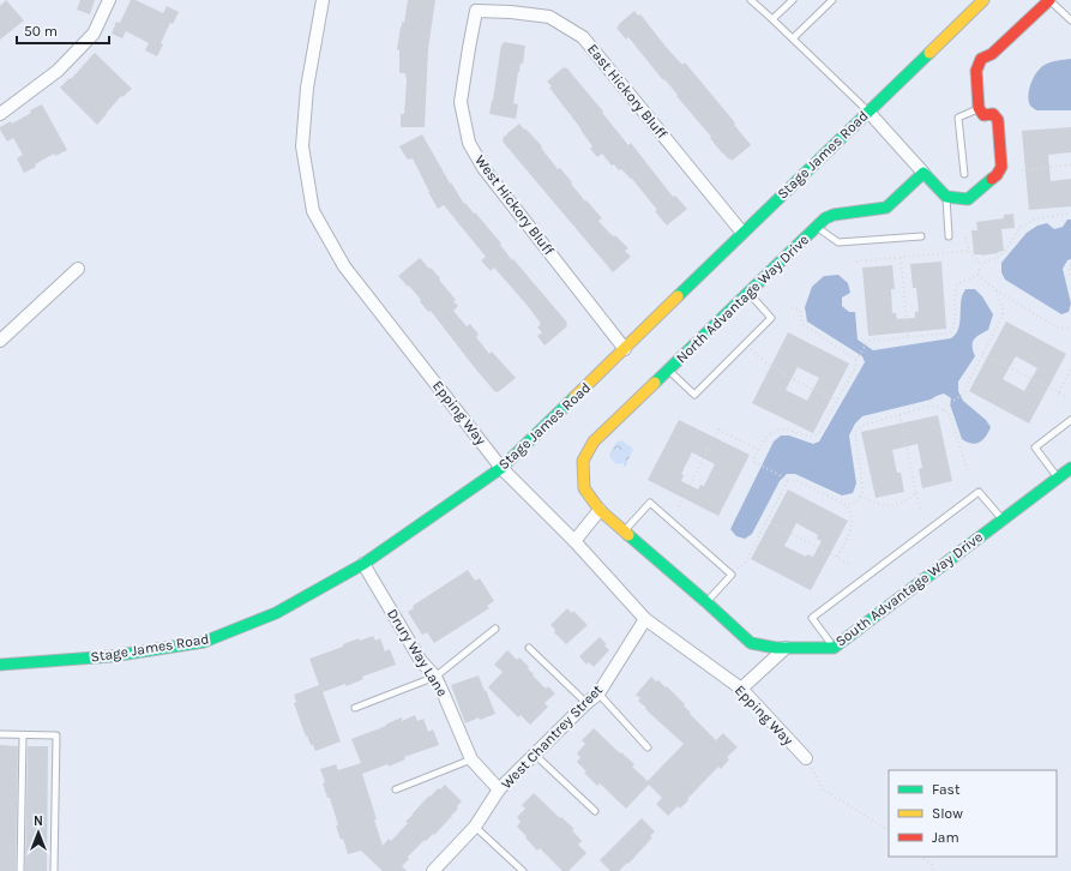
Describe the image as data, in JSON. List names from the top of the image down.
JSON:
{
  "streets": {
    "street": [
      "East Hickory Bluff",
      "Stage James Road",
      "West Hickory Bluff",
      "North Advantage Way Drive",
      "Epping Way",
      "South Advantage Way Drive",
      "Drury Way Lane",
      "West Chantrey Street"
    ]
  },
  "crossings": [
    ["East Hickory Bluff", "Stage James Road"],
    ["East Hickory Bluff", "West Hickory Bluff"],
    ["Stage James Road", "West Hickory Bluff"],
    ["Stage James Road", "Epping Way"],
    ["Stage James Road", "Drury Way Lane"],
    ["North Advantage Way Drive", "South Advantage Way Drive"],
    ["Epping Way", "West Chantrey Street"],
    ["Drury Way Lane", "West Chantrey Street"]
  ],
  "legend": ["Fast", "Slow", "Jam"],
  "scale_bar": "50 m",
  "north": "top"
}
